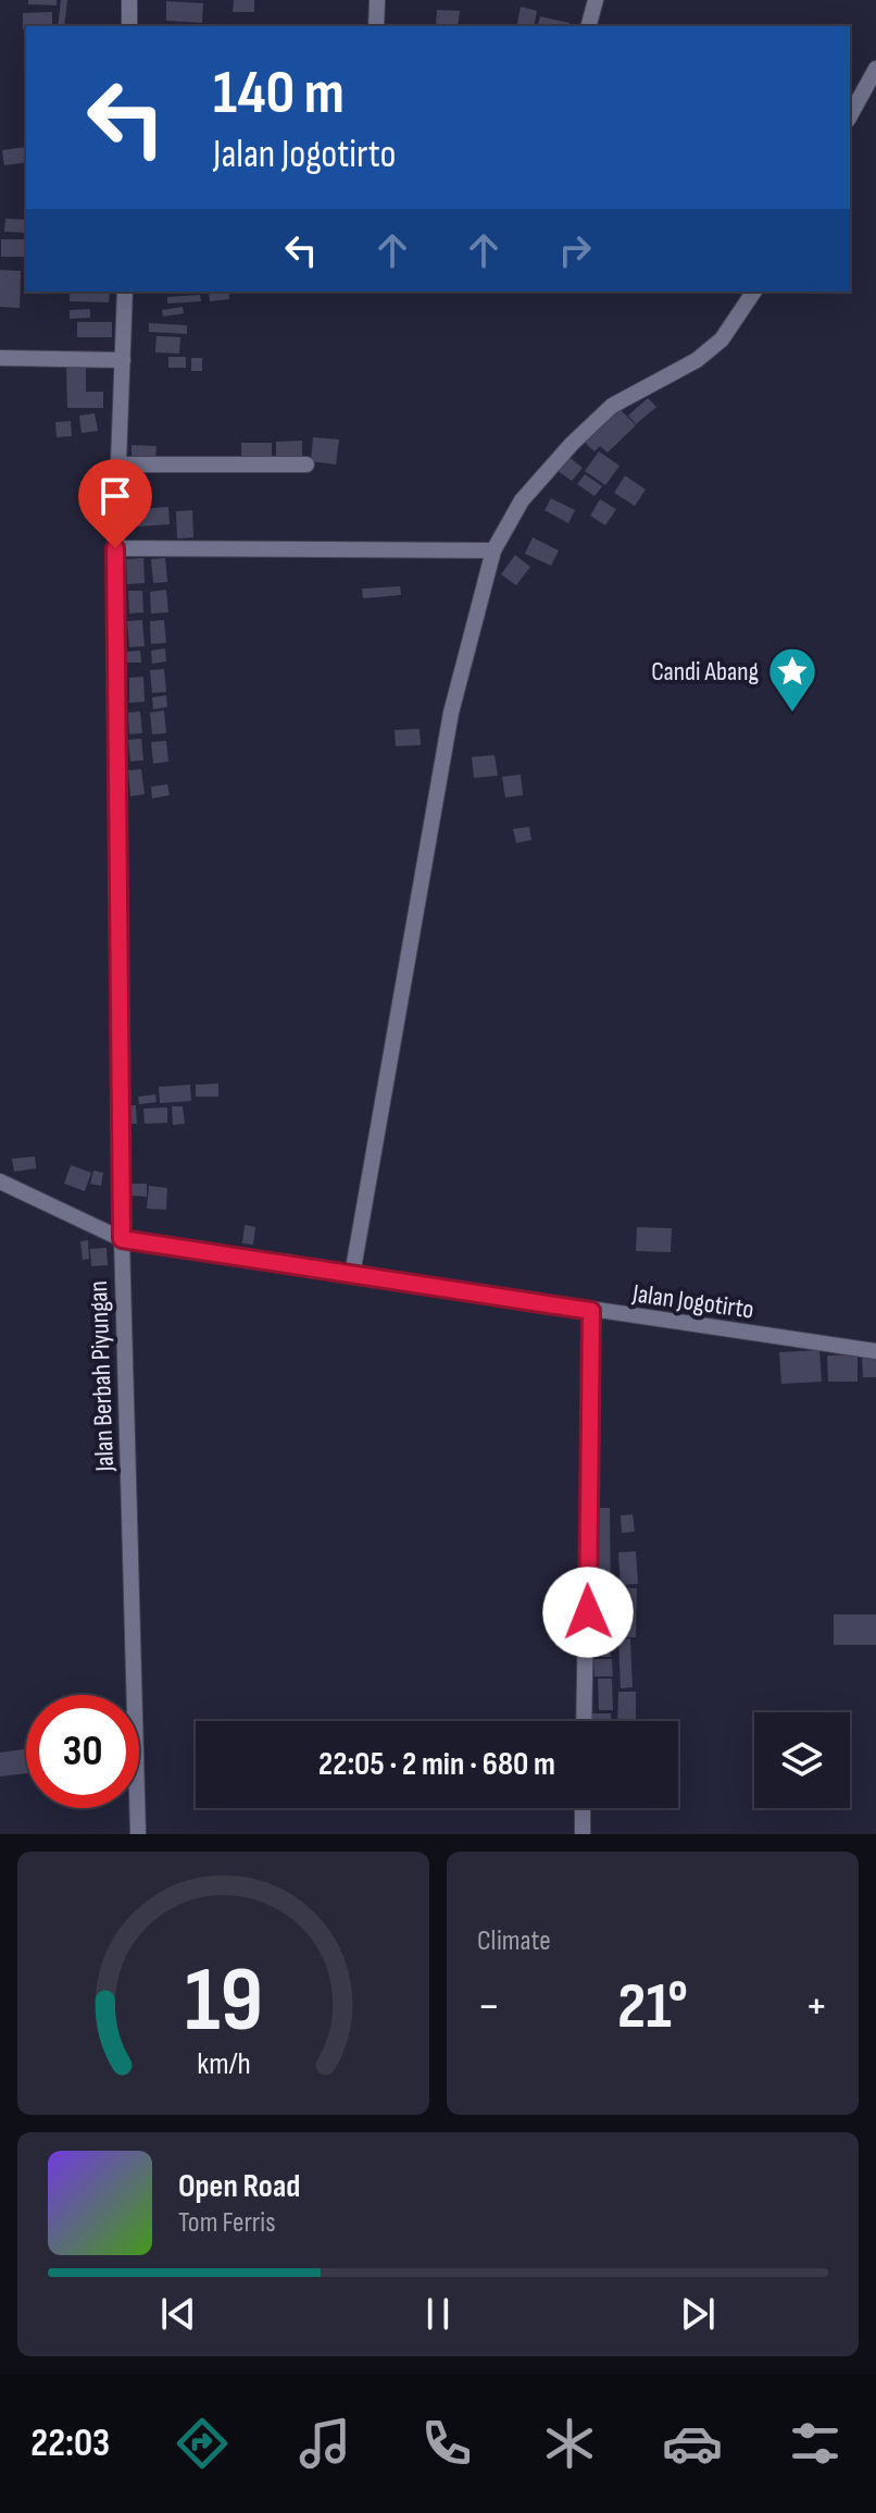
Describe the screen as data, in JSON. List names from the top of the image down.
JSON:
{
  "streets": {
    "street": ["Jalan Jogotirto", "Jalan Berbah Piyungan"]
  },
  "crossings": [
    ["Jalan Jogotirto", "Jalan Berbah Piyungan"]
  ],
  "places": {
    "place": ["Candi Abang"]
  },
  "page": {
    "turn": ["140 m", "Jalan Jogotirto"],
    "limit": "30",
    "trip": "22:05 · 2 min · 680 m",
    "tile": "Climate",
    "heat": ["−", "21°", "+"],
    "song": ["Open Road", "Tom Ferris"],
    "tabs": "22:03",
    "gauge": ["19", "km/h"]
  }
}
